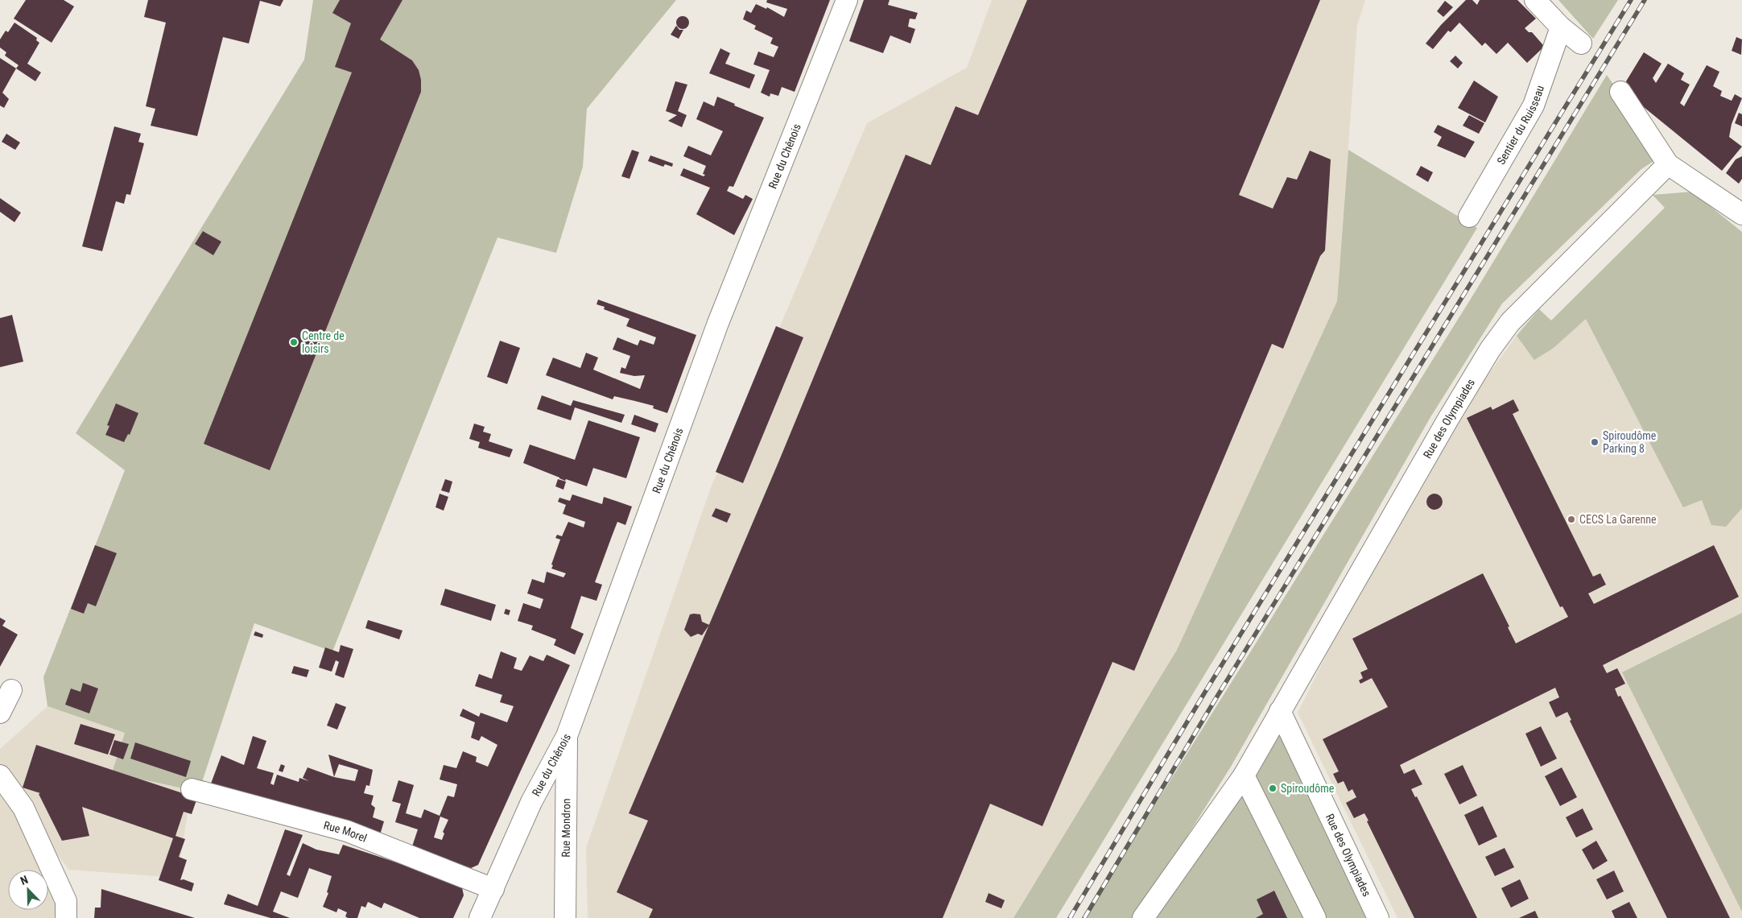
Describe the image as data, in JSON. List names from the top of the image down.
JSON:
{
  "streets": {
    "street": [
      "Sentier du Ruisseau",
      "Rue du Chênois",
      "Rue des Olympiades",
      "Rue Mondron",
      "Rue Morel"
    ]
  },
  "crossings": [
    ["Rue du Chênois", "Rue Mondron"],
    ["Rue du Chênois", "Rue Morel"]
  ],
  "places": [
    "Centre de loisirs",
    "Spiroudôme Parking 8",
    "CECS La Garenne",
    "Spiroudôme"
  ],
  "north": "top left"
}
